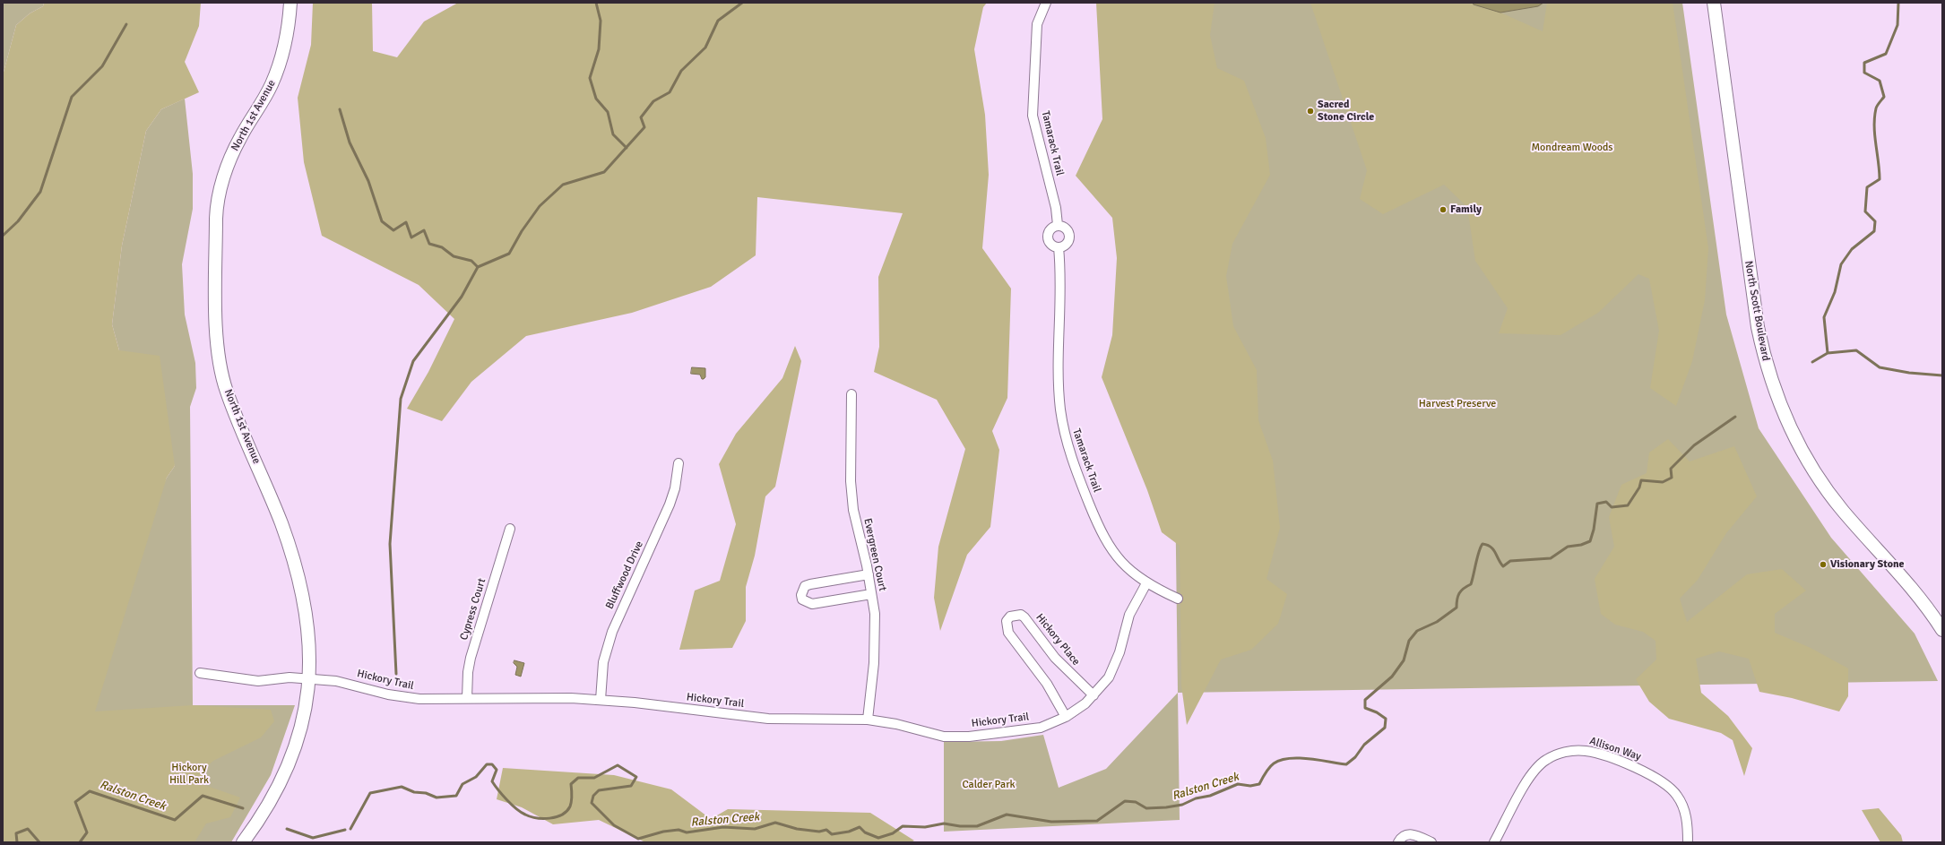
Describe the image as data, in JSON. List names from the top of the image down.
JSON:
{
  "streets": {
    "main road": ["North 1st Avenue", "North Scott Boulevard"],
    "street": [
      "Tamarack Trail",
      "Evergreen Court",
      "Bluffwood Drive",
      "Cypress Court",
      "Hickory Place",
      "Hickory Trail",
      "Allison Way"
    ]
  },
  "crossings": [
    ["North 1st Avenue", "Hickory Trail"],
    ["Tamarack Trail", "Hickory Trail"],
    ["Evergreen Court", "Hickory Trail"],
    ["Bluffwood Drive", "Hickory Trail"],
    ["Cypress Court", "Hickory Trail"],
    ["Hickory Place", "Hickory Trail"]
  ],
  "water": ["Ralston Creek"],
  "parks": [
    "Mondream Woods",
    "Harvest Preserve",
    "Hickory Hill Park",
    "Calder Park"
  ],
  "places": ["Sacred Stone Circle", "Family", "Visionary Stone"]
}
